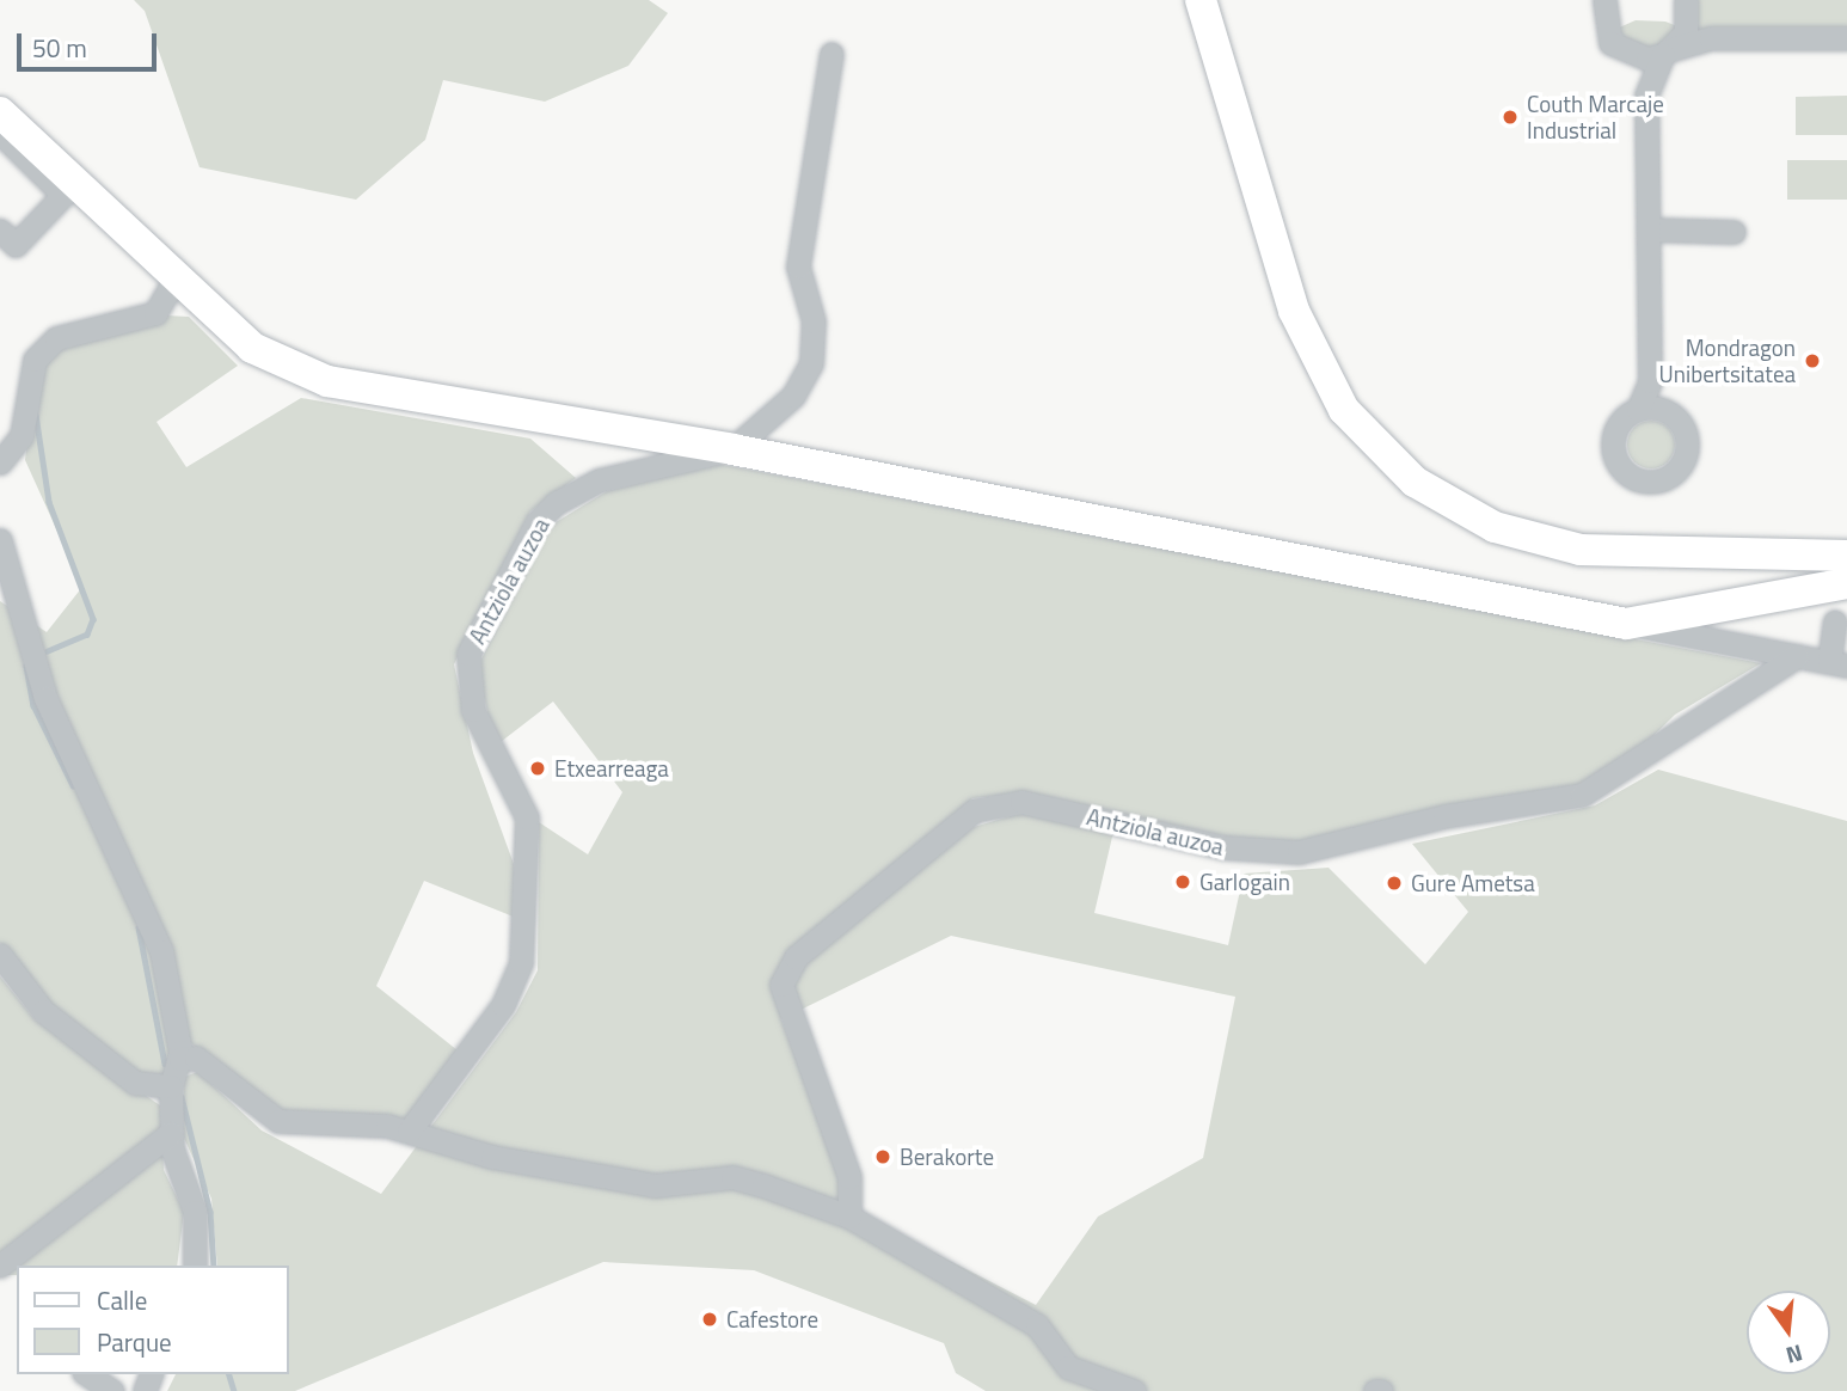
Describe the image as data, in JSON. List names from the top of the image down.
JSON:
{
  "streets": {
    "street": ["Antziola auzoa"]
  },
  "places": [
    "Couth Marcaje Industrial",
    "Mondragon Unibertsitatea",
    "Etxearreaga",
    "Garlogain",
    "Gure Ametsa",
    "Berakorte",
    "Cafestore"
  ],
  "legend": ["Calle", "Parque"],
  "scale_bar": "50 m",
  "north": "bottom"
}
